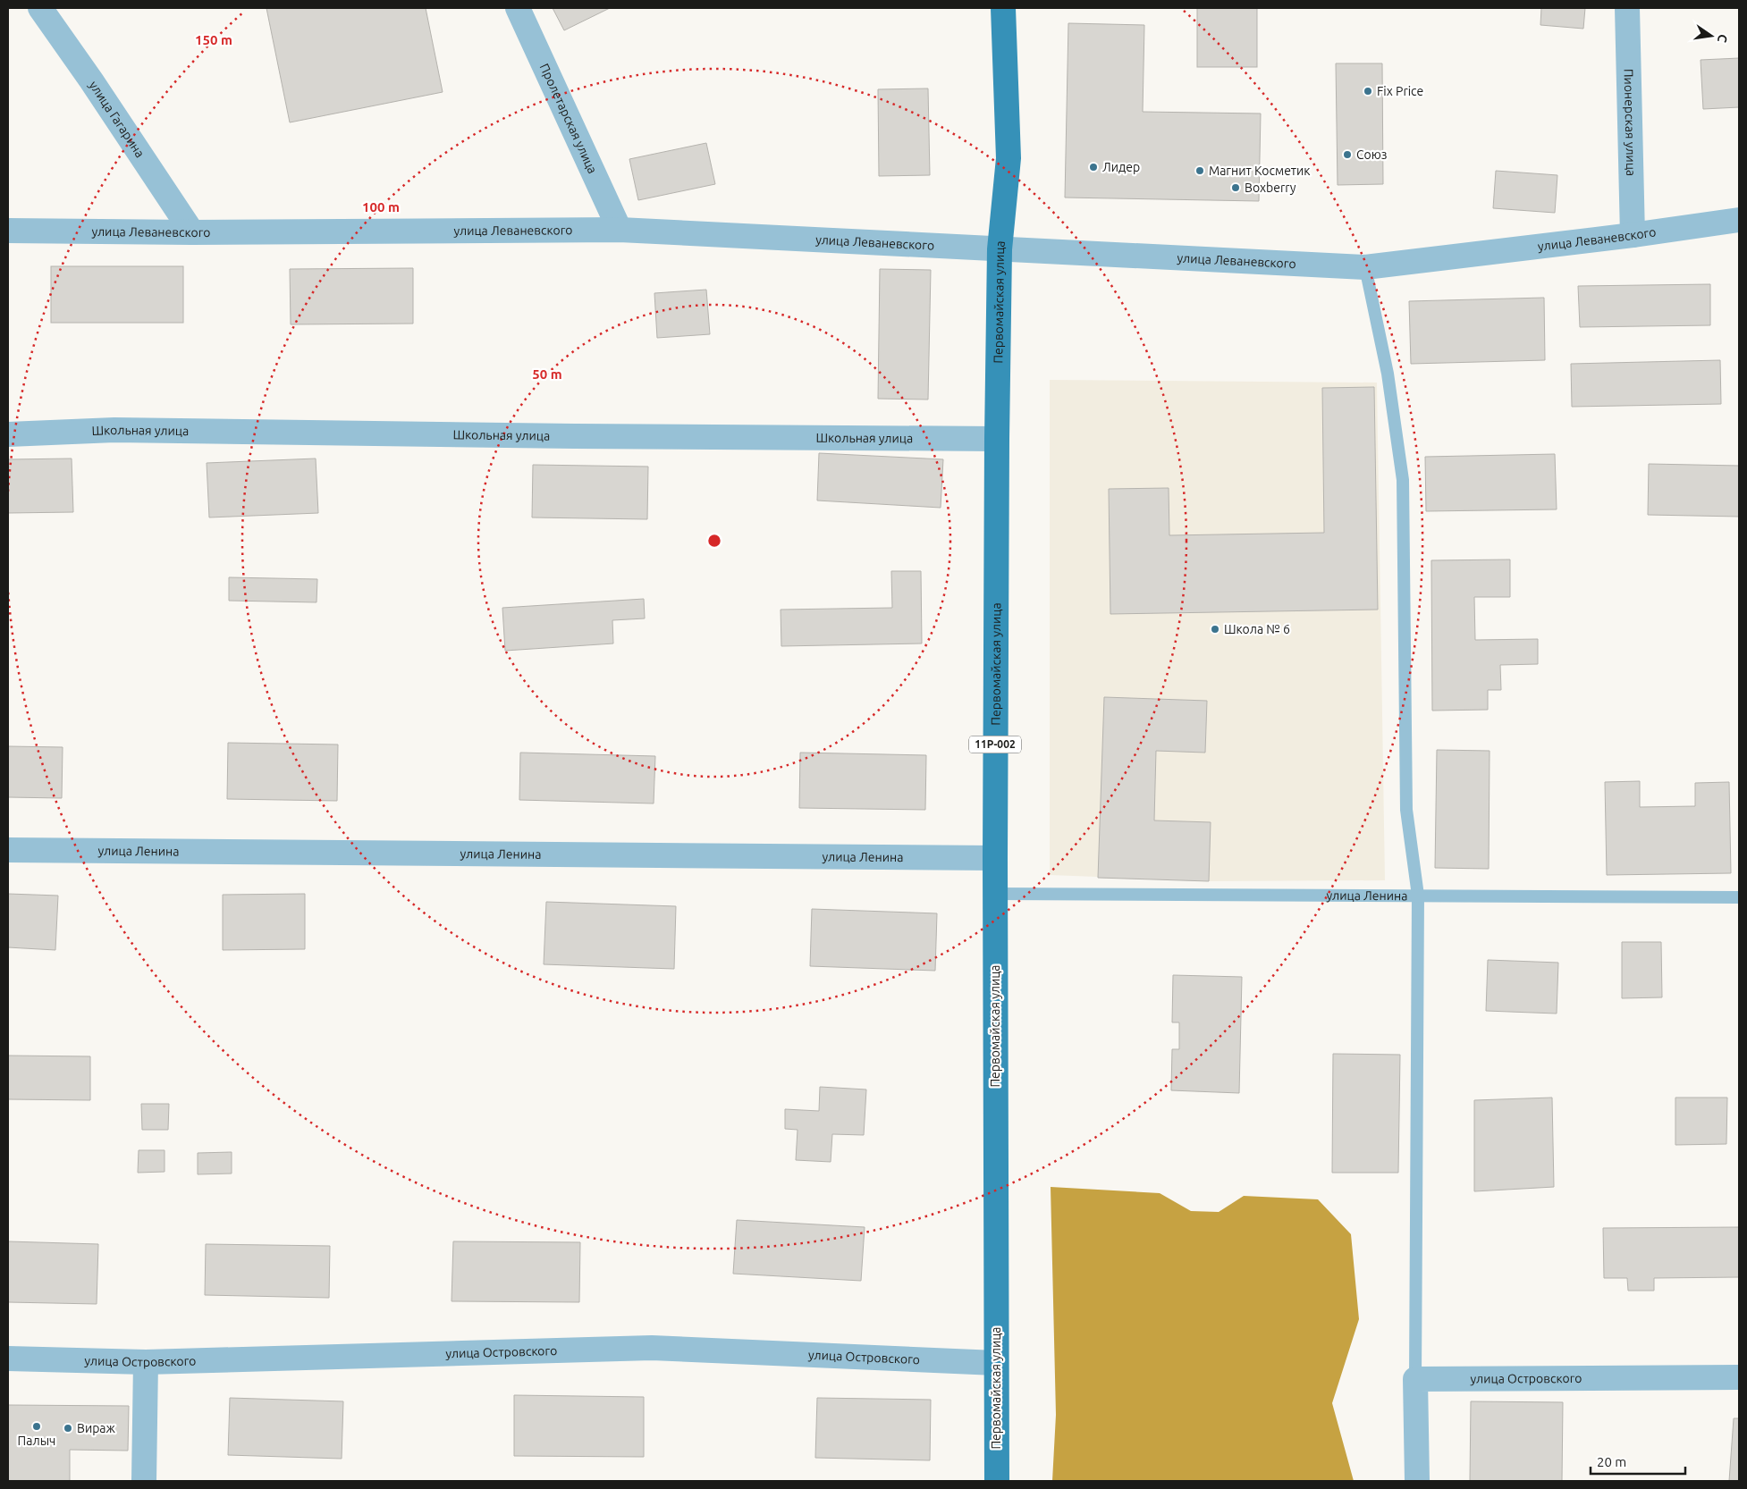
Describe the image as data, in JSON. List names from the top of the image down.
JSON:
{
  "streets": {
    "main road": ["Первомайская улица", "11Р-002"],
    "street": [
      "Пролетарская улица",
      "улица Гагарина",
      "Пионерская улица",
      "улица Леваневского",
      "Школьная улица",
      "улица Ленина",
      "улица Островского"
    ]
  },
  "crossings": [
    ["Пролетарская улица", "улица Леваневского"],
    ["улица Гагарина", "улица Леваневского"],
    ["Пионерская улица", "улица Леваневского"],
    ["улица Леваневского", "Первомайская улица"],
    ["Первомайская улица", "Школьная улица"],
    ["Первомайская улица", "улица Ленина"],
    ["Первомайская улица", "улица Островского"]
  ],
  "places": [
    "Fix Price",
    "Союз",
    "Лидер",
    "Магнит Косметик",
    "Boxberry",
    "Школа № 6",
    "Палыч",
    "Вираж"
  ],
  "scale_bar": "20 m",
  "north": "right",
  "rings": ["150 m", "100 m", "50 m"]
}
